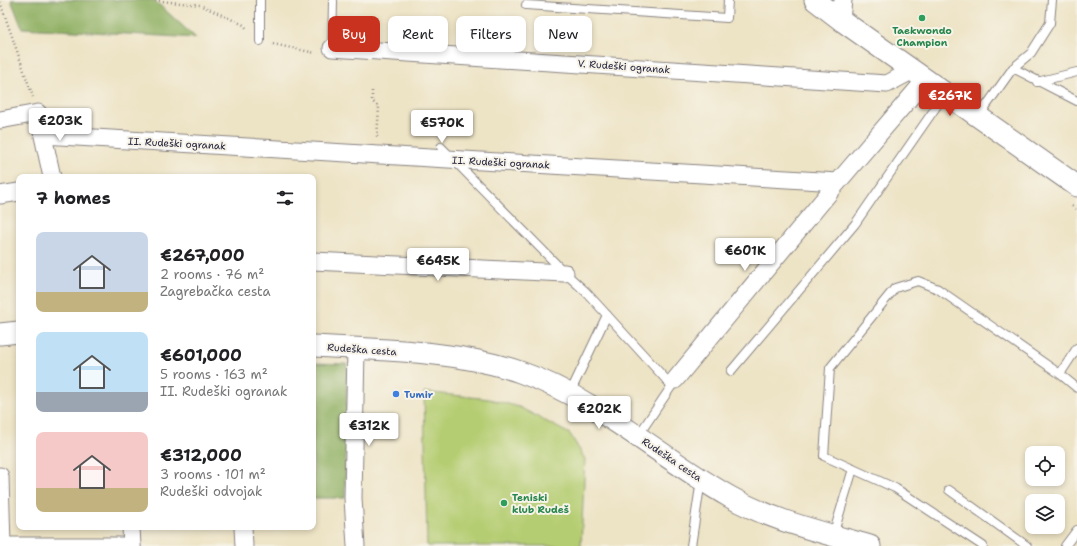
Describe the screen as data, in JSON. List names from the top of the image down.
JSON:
{
  "streets": {
    "street": ["V. Rudeški ogranak", "II. Rudeški ogranak", "Rudeška cesta"]
  },
  "places": ["Taekwondo Champion", "Tumir", "Teniski klub Rudeš"],
  "page": {
    "chip": [
      "Buy",
      "Rent",
      "Filters",
      "New"
    ],
    "price": [
      "€267K",
      "€203K",
      "€570K",
      "€601K",
      "€645K",
      "€202K",
      "€312K"
    ],
    "heading": "7 homes",
    "list": [
      {
        "name": "€267,000",
        "note": "2 rooms · 76 m² · Zagrebačka cesta"
      },
      {
        "name": "€601,000",
        "note": "5 rooms · 163 m² · II. Rudeški ogranak"
      },
      {
        "name": "€312,000",
        "note": "3 rooms · 101 m² · Rudeški odvojak"
      }
    ]
  }
}
